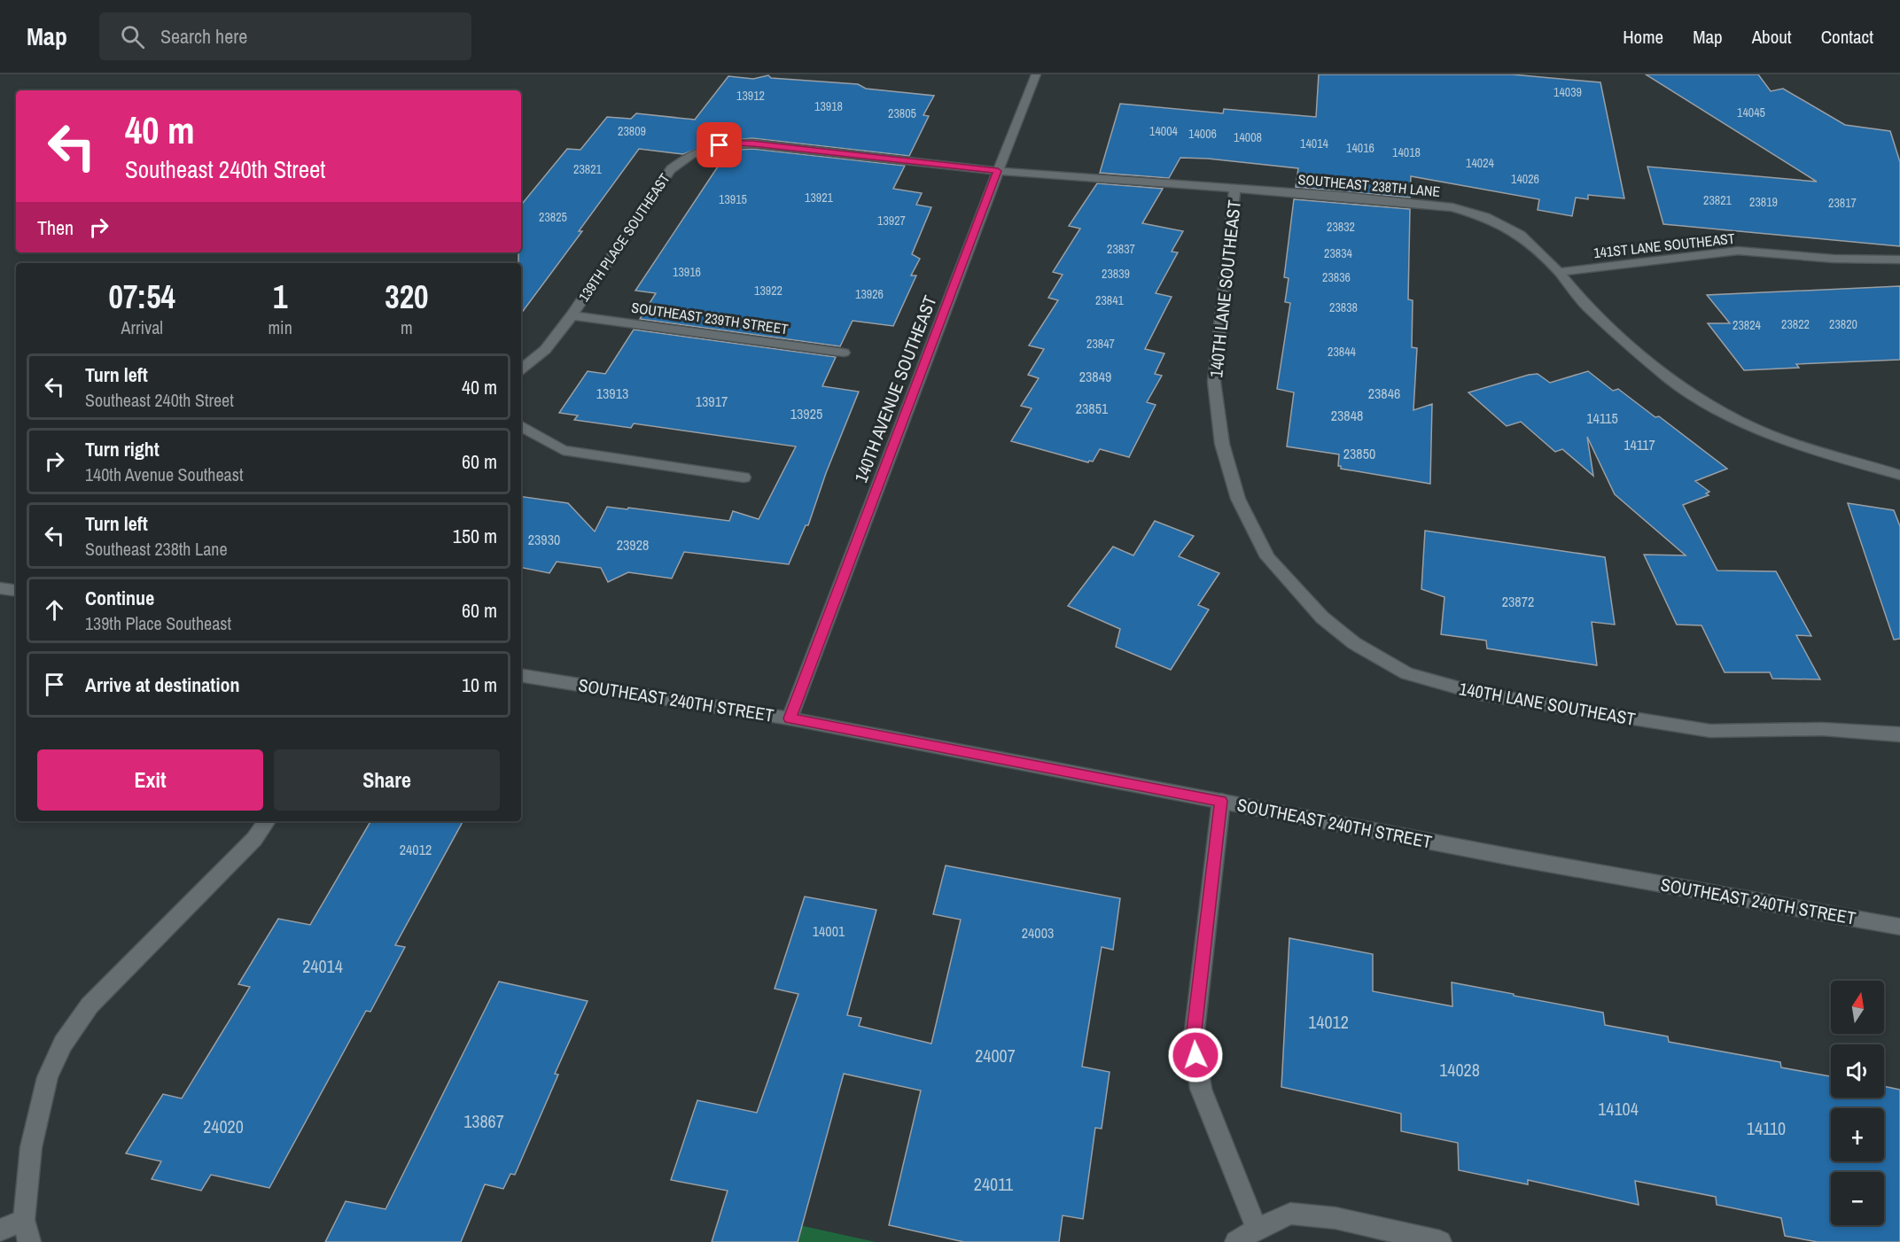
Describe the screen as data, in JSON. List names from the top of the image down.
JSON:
{
  "streets": {
    "street": [
      "SOUTHEAST 238TH LANE",
      "139TH PLACE SOUTHEAST",
      "141ST LANE SOUTHEAST",
      "140TH LANE SOUTHEAST",
      "SOUTHEAST 239TH STREET",
      "140TH AVENUE SOUTHEAST",
      "SOUTHEAST 240TH STREET"
    ]
  },
  "crossings": [
    ["SOUTHEAST 238TH LANE", "139TH PLACE SOUTHEAST"],
    ["SOUTHEAST 238TH LANE", "141ST LANE SOUTHEAST"],
    ["SOUTHEAST 238TH LANE", "140TH LANE SOUTHEAST"],
    ["SOUTHEAST 238TH LANE", "140TH AVENUE SOUTHEAST"],
    ["139TH PLACE SOUTHEAST", "SOUTHEAST 239TH STREET"],
    ["140TH AVENUE SOUTHEAST", "SOUTHEAST 240TH STREET"]
  ],
  "house_numbers": [
    "14039",
    "13912",
    "13918",
    "14045",
    "23805",
    "23809",
    "14004",
    "14006",
    "14008",
    "14014",
    "14016",
    "14018",
    "14024",
    "23821",
    "14026",
    "13921",
    "13915",
    "23821",
    "23819",
    "23817",
    "23825",
    "13927",
    "23832",
    "23837",
    "23834",
    "13916",
    "23839",
    "23836",
    "13922",
    "13926",
    "23841",
    "23838",
    "23822",
    "23820",
    "23824",
    "23847",
    "23844",
    "23849",
    "13913",
    "23846",
    "13917",
    "23851",
    "13925",
    "23848",
    "14115",
    "14117",
    "23850",
    "23930",
    "23928",
    "23872",
    "24012",
    "14001",
    "24003",
    "24014",
    "14012",
    "24007",
    "14028",
    "14104",
    "13867",
    "24020",
    "14110",
    "24011"
  ],
  "north": "top",
  "page": {
    "header": "Map",
    "search": "Search here",
    "nav": [
      "Home",
      "Map",
      "About",
      "Contact"
    ],
    "turn": ["40 m", "Southeast 240th Street"],
    "then": "Then",
    "eta": [
      "07:54",
      "Arrival",
      "1",
      "min",
      "320",
      "m"
    ],
    "list": [
      {
        "name": "Turn left",
        "note": "Southeast 240th Street",
        "value": "40 m"
      },
      {
        "name": "Turn right",
        "note": "140th Avenue Southeast",
        "value": "60 m"
      },
      {
        "name": "Turn left",
        "note": "Southeast 238th Lane",
        "value": "150 m"
      },
      {
        "name": "Continue",
        "note": "139th Place Southeast",
        "value": "60 m"
      },
      {
        "name": "Arrive at destination",
        "value": "10 m"
      }
    ],
    "buttons": ["Exit", "Share"],
    "map_buttons": ["+", "−"]
  }
}
